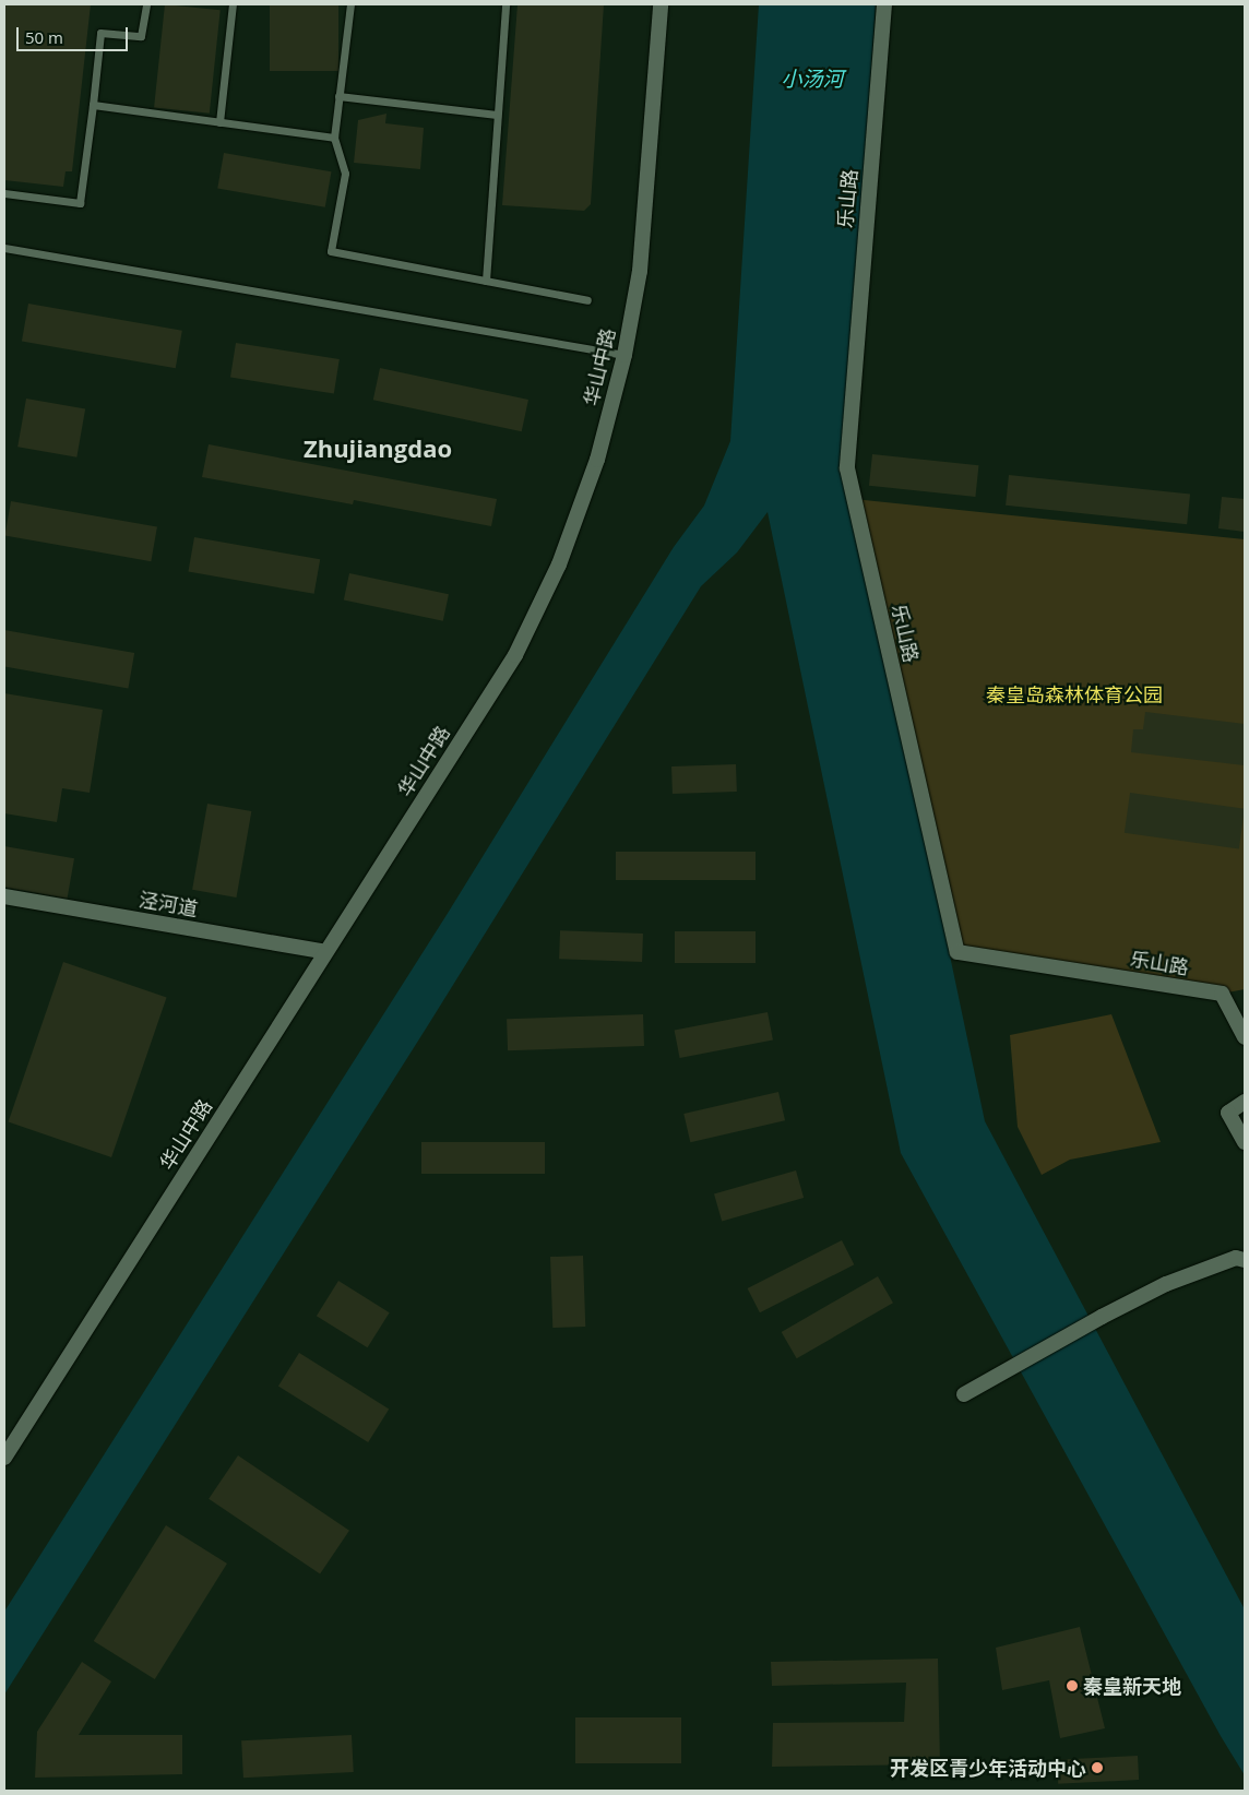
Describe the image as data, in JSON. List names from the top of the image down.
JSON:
{
  "streets": {
    "street": ["乐山路", "华山中路", "泾河道"]
  },
  "crossings": [
    ["华山中路", "泾河道"]
  ],
  "districts": ["Zhujiangdao"],
  "water": ["小汤河"],
  "parks": ["秦皇岛森林体育公园"],
  "places": ["秦皇新天地", "开发区青少年活动中心"],
  "scale_bar": "50 m"
}
